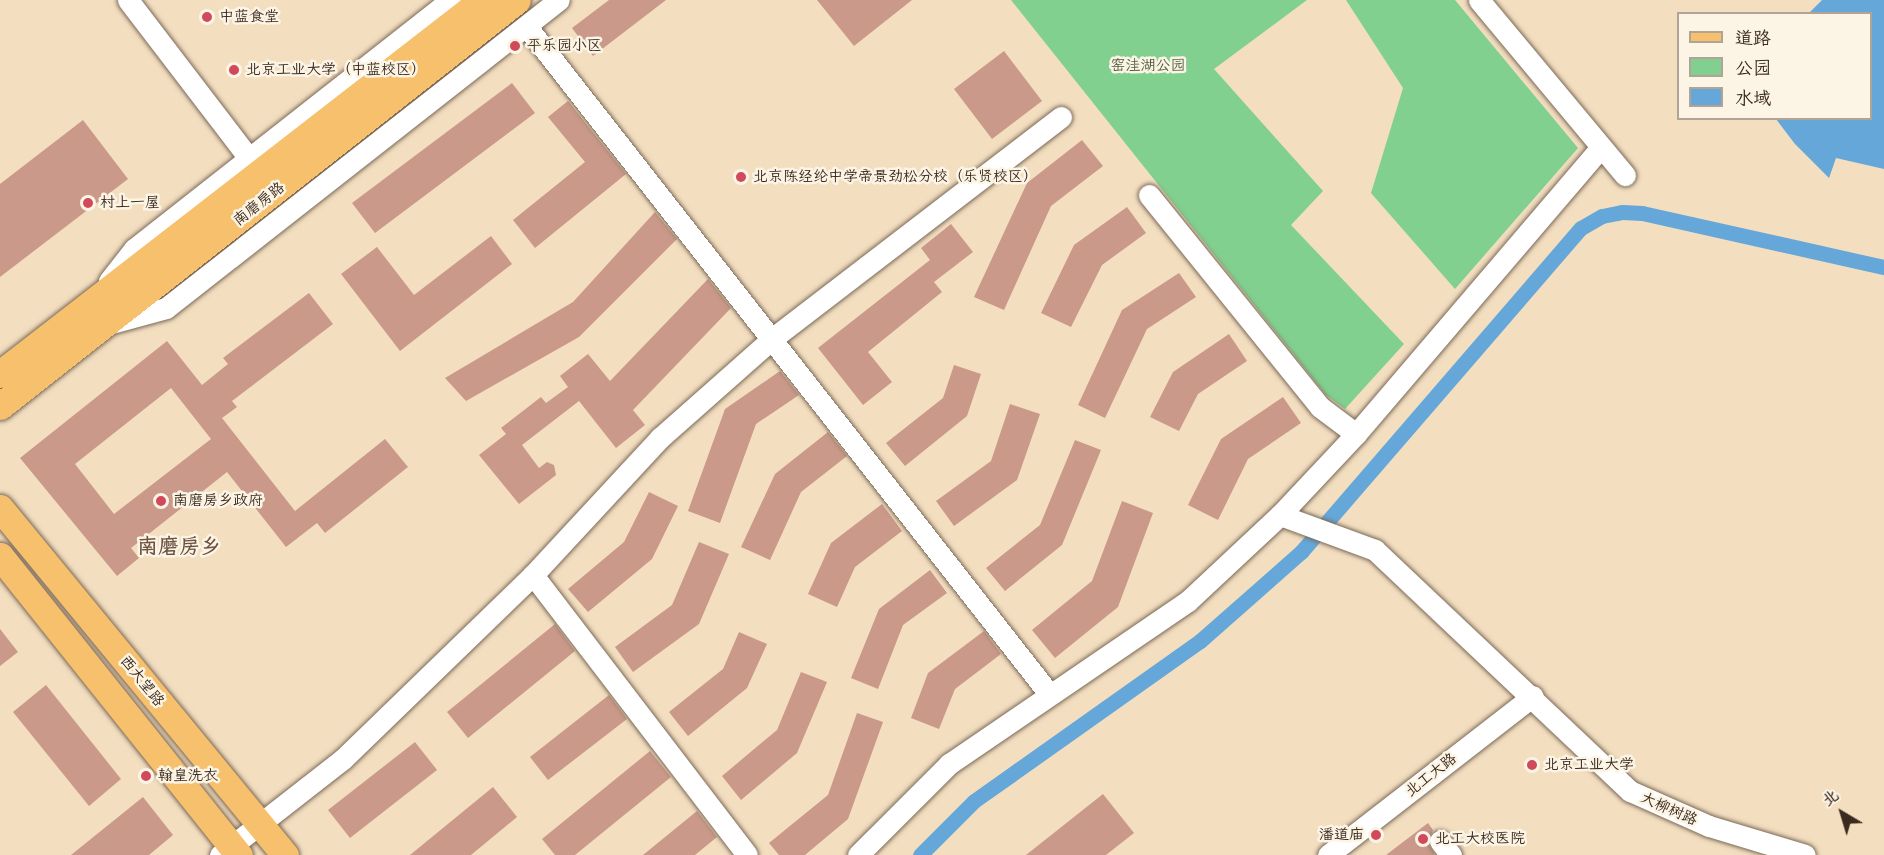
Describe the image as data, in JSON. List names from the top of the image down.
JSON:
{
  "streets": {
    "main road": ["南磨房路", "西大望路"],
    "street": ["北工大路", "大柳树路"]
  },
  "crossings": [
    ["北工大路", "大柳树路"]
  ],
  "districts": ["南磨房乡"],
  "parks": ["窑洼湖公园"],
  "places": [
    "中蓝食堂",
    "平乐园小区",
    "北京工业大学（中蓝校区）",
    "北京陈经纶中学帝景劲松分校（乐贤校区）",
    "村上一屋",
    "南磨房乡政府",
    "北京工业大学",
    "翰皇洗衣",
    "潘道庙",
    "北工大校医院"
  ],
  "legend": ["道路", "公园", "水域"],
  "north": "top left"
}
